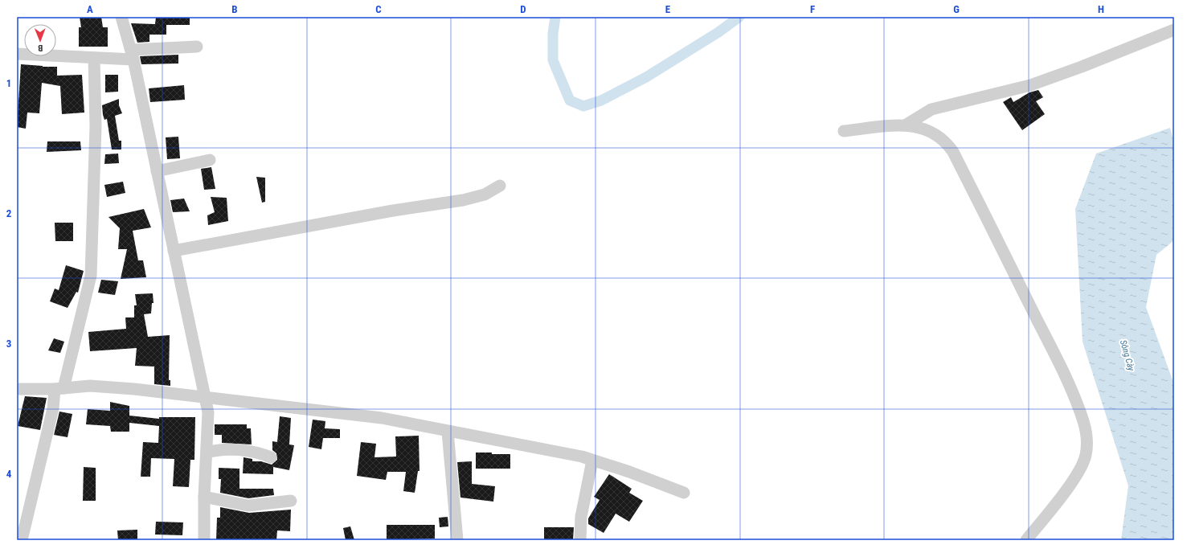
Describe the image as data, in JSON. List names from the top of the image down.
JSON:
{
  "water": ["Sông Cày"],
  "north": "bottom",
  "grid": {
    "columns": [
      "A",
      "B",
      "C",
      "D",
      "E",
      "F",
      "G",
      "H"
    ],
    "rows": [
      "1",
      "2",
      "3",
      "4"
    ]
  }
}
